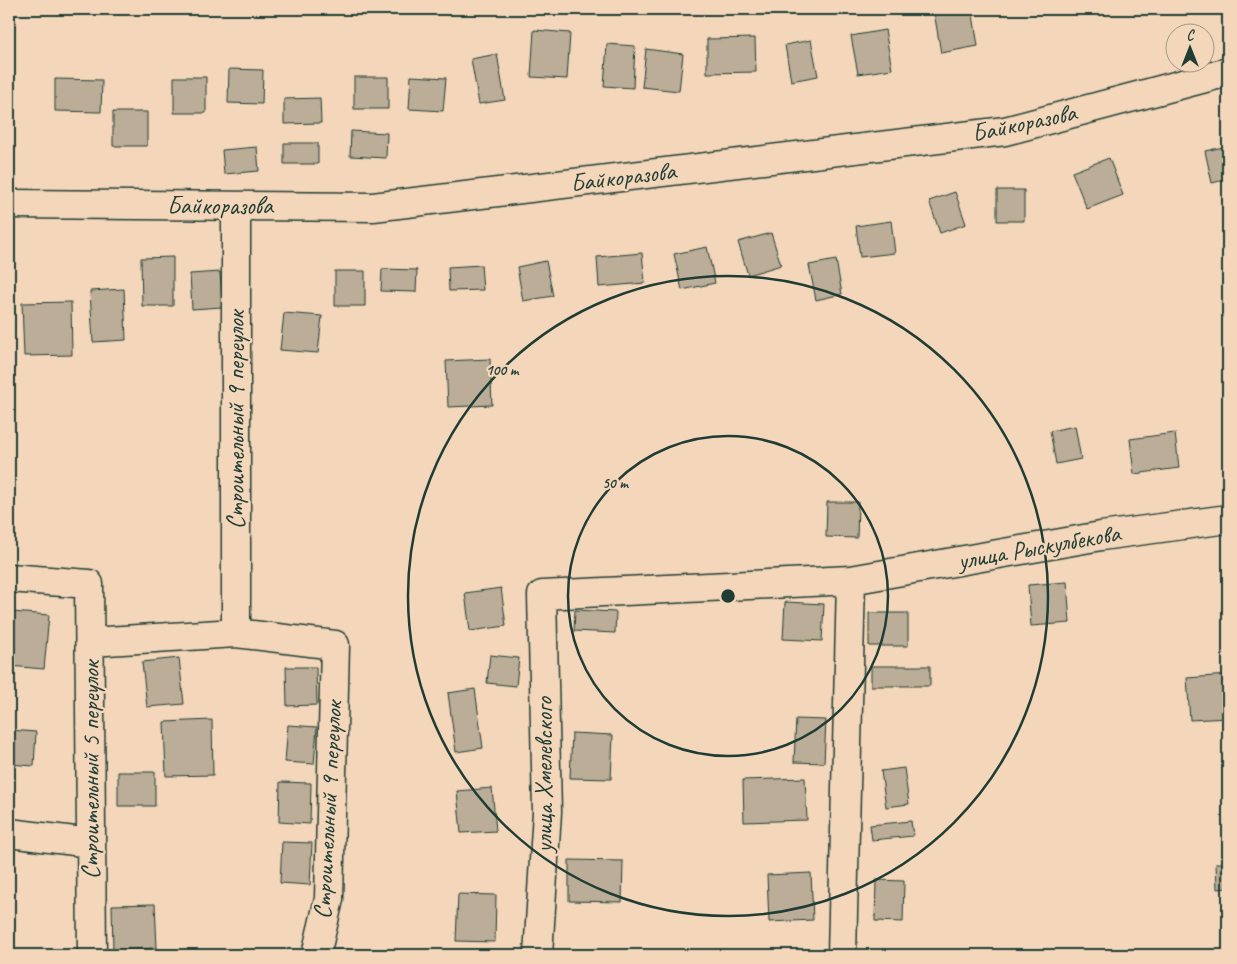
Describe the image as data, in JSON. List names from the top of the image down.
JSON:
{
  "streets": {
    "street": [
      "Байкоразова",
      "Строительный 9 переулок",
      "улица Рыскулбекова",
      "Строительный 5 переулок",
      "улица Хмелевского"
    ]
  },
  "crossings": [
    ["Байкоразова", "Строительный 9 переулок"],
    ["Строительный 9 переулок", "Строительный 5 переулок"],
    ["улица Рыскулбекова", "улица Хмелевского"]
  ],
  "north": "top",
  "rings": ["100 m", "50 m"]
}
